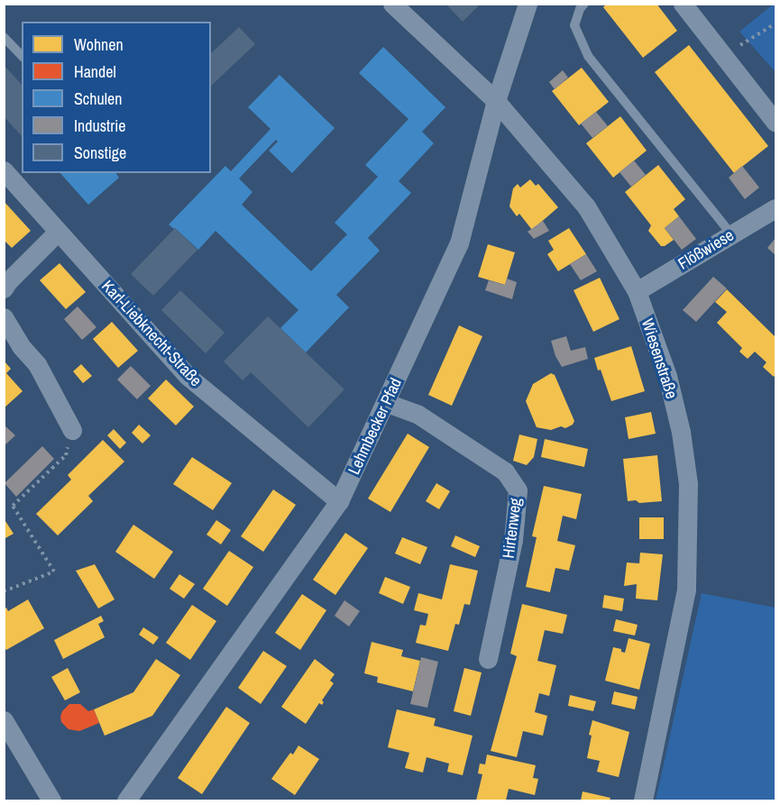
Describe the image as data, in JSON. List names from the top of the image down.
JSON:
{
  "streets": {
    "street": [
      "Flößwiese",
      "Karl-Liebknecht-Straße",
      "Wiesenstraße",
      "Lehmbecker Pfad",
      "Hirtenweg"
    ]
  },
  "crossings": [
    ["Flößwiese", "Wiesenstraße"],
    ["Karl-Liebknecht-Straße", "Lehmbecker Pfad"],
    ["Wiesenstraße", "Lehmbecker Pfad"],
    ["Lehmbecker Pfad", "Hirtenweg"]
  ],
  "legend": [
    "Wohnen",
    "Handel",
    "Schulen",
    "Industrie",
    "Sonstige"
  ]
}
